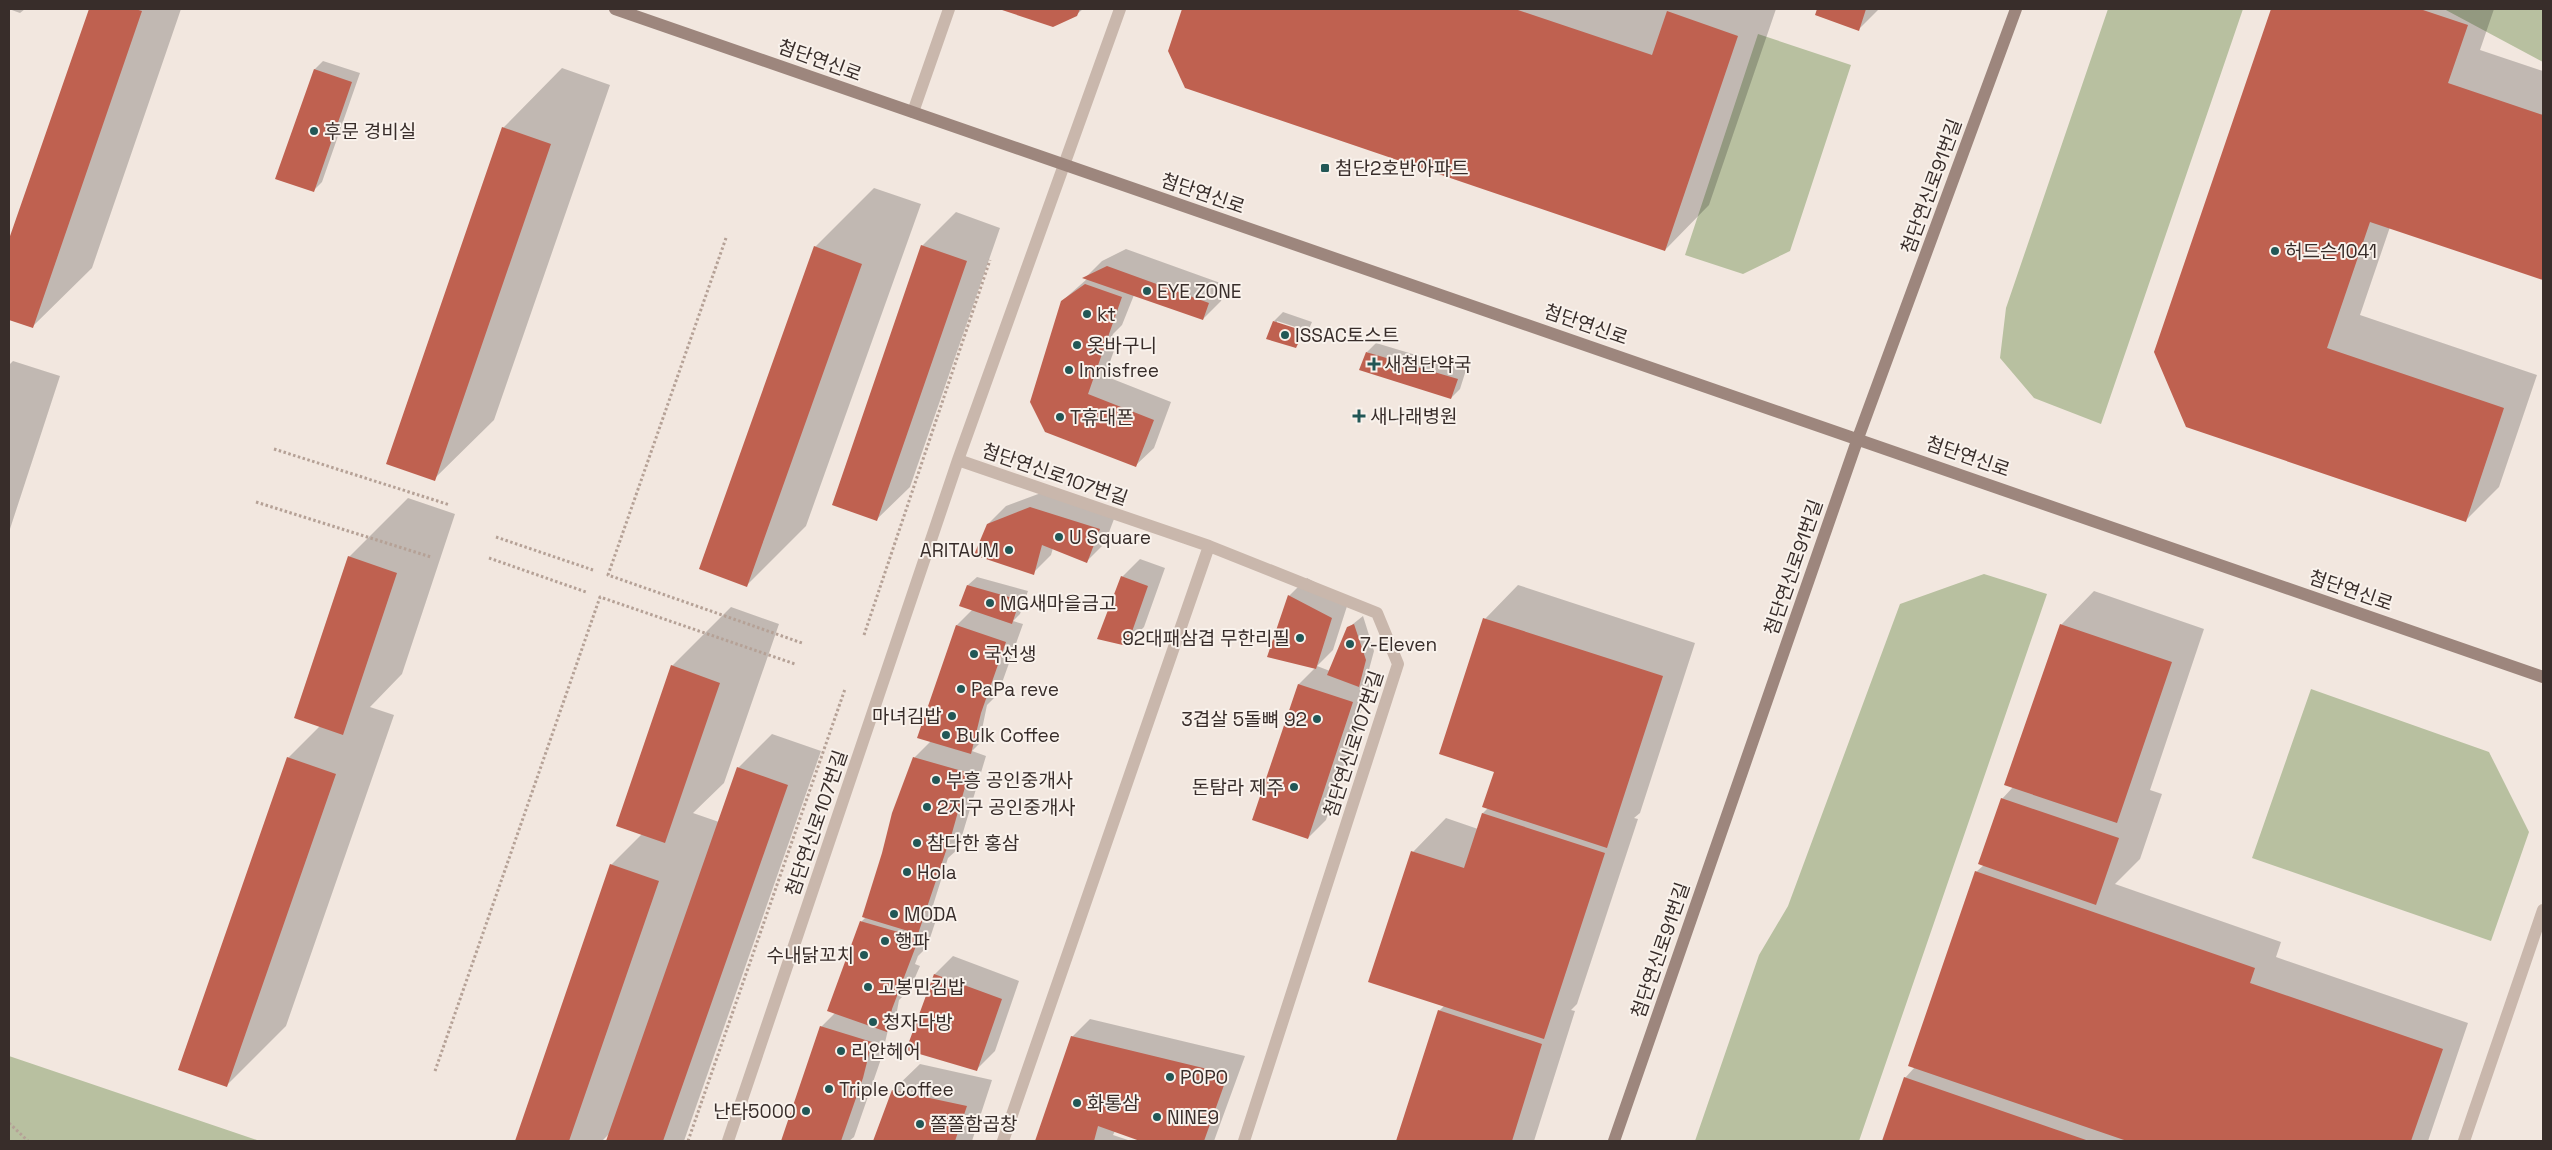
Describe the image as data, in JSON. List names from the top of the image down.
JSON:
{
  "streets": {
    "street": ["첨단연신로", "첨단연신로91번길", "첨단연신로107번길"]
  },
  "crossings": [
    ["첨단연신로", "첨단연신로91번길"],
    ["첨단연신로", "첨단연신로107번길"]
  ],
  "places": {
    "other": [
      "후문 경비실",
      "허드슨1041",
      "EYE ZONE",
      "kt",
      "ISSAC토스트",
      "옷바구니",
      "Innisfree",
      "T휴대폰",
      "U Square",
      "ARITAUM",
      "MG새마을금고",
      "92대패삼겹 무한리필",
      "7-Eleven",
      "국선생",
      "PaPa reve",
      "마녀김밥",
      "3겹살 5돌뼈 92",
      "Bulk Coffee",
      "부흥 공인중개사",
      "돈탐라 제주",
      "2지구 공인중개사",
      "참다한 홍삼",
      "Hola",
      "MODA",
      "행파",
      "수내닭꼬치",
      "고봉민김밥",
      "청자다방",
      "리안헤어",
      "POPO",
      "Triple Coffee",
      "화통삼",
      "난타5000",
      "NINE9",
      "쫄쫄함곱창"
    ],
    "transit": ["첨단2호반아파트"],
    "health": ["새첨단약국", "새나래병원"]
  }
}
